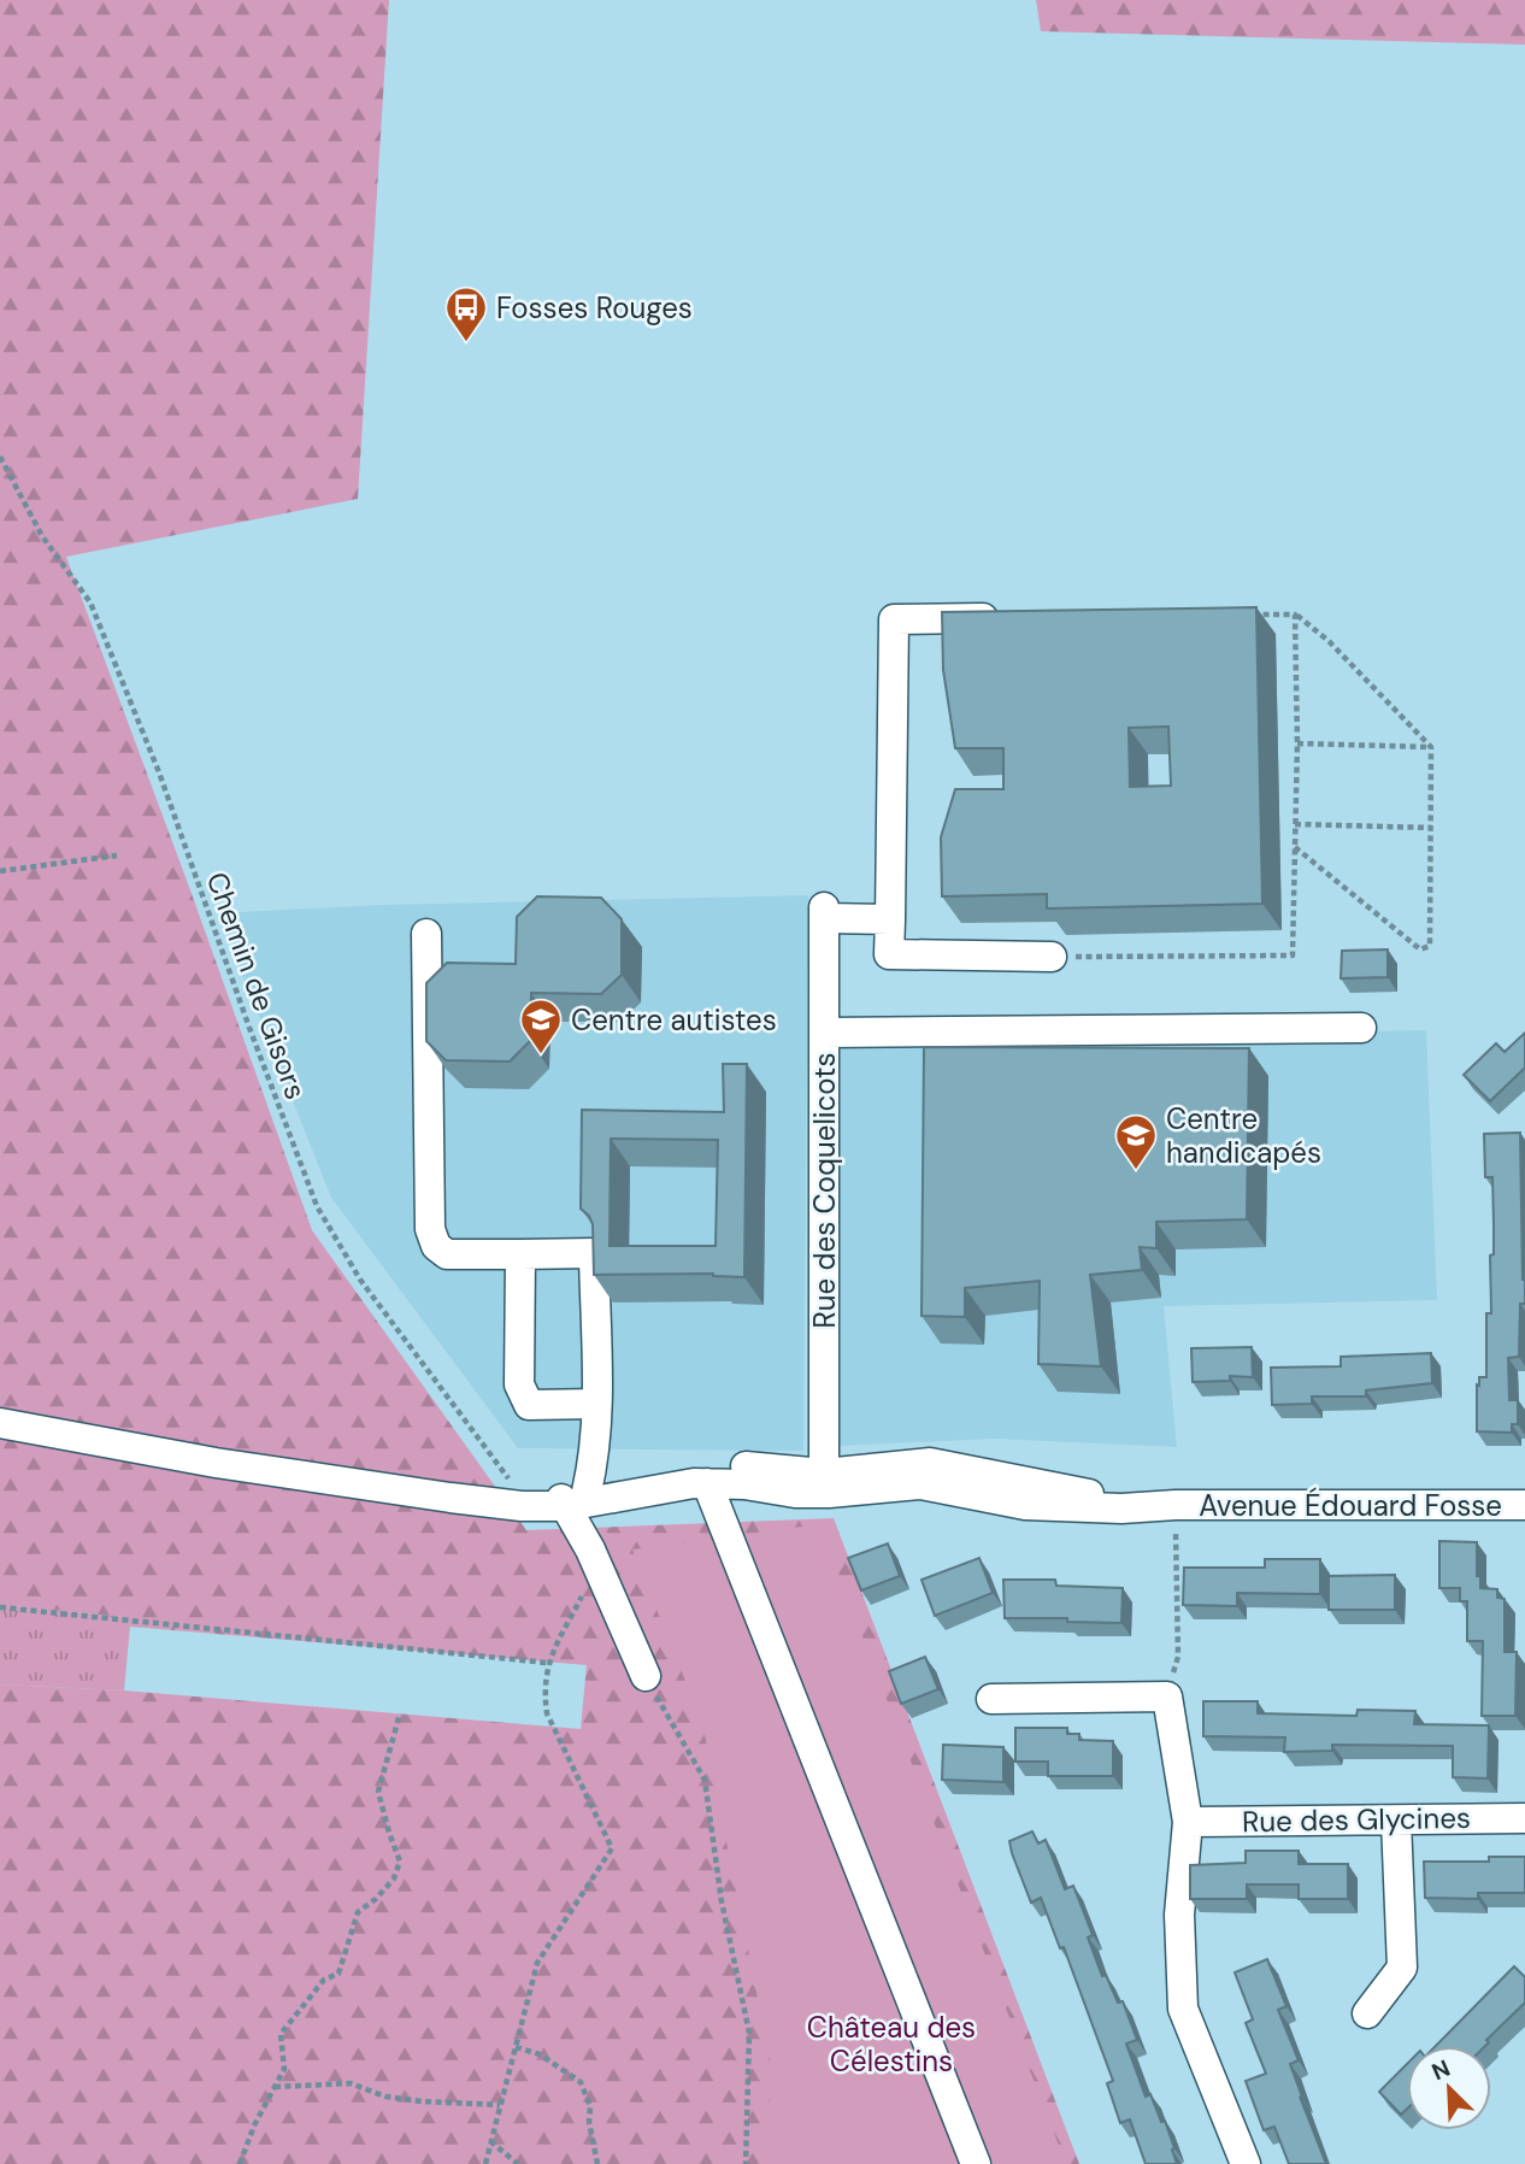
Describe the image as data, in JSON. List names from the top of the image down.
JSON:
{
  "streets": {
    "street": ["Rue des Coquelicots", "Avenue Édouard Fosse", "Rue des Glycines"],
    "path": ["Chemin de Gisors"]
  },
  "crossings": [
    ["Chemin de Gisors", "Avenue Édouard Fosse"],
    ["Rue des Coquelicots", "Avenue Édouard Fosse"]
  ],
  "parks": ["Château des Célestins"],
  "places": {
    "bus stop": ["Fosses Rouges"],
    "school or university": ["Centre autistes", "Centre handicapés"]
  },
  "north": "top left"
}
